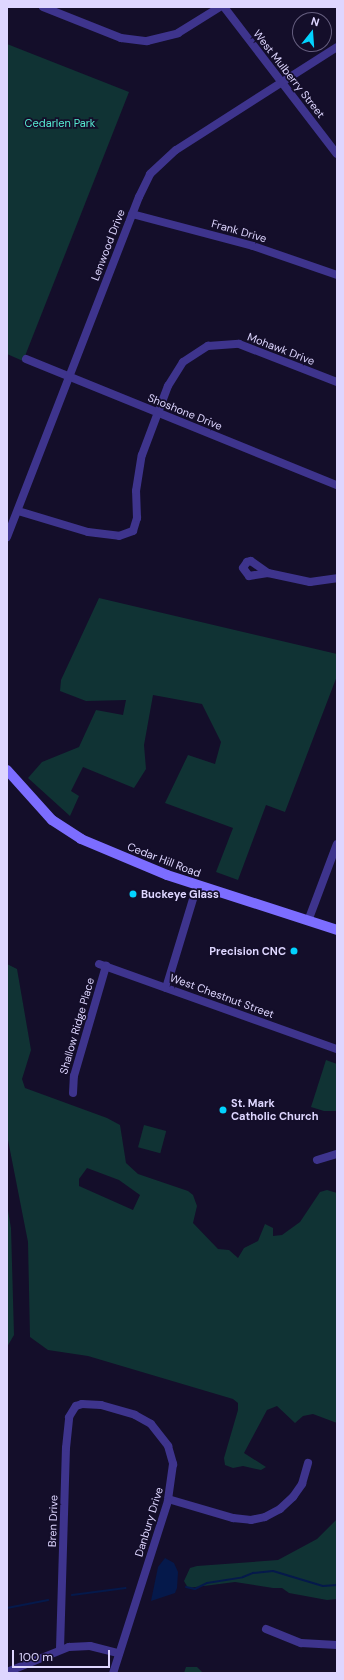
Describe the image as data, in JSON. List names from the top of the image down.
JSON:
{
  "streets": {
    "main road": ["Cedar Hill Road"],
    "street": [
      "West Mulberry Street",
      "Frank Drive",
      "Lenwood Drive",
      "Mohawk Drive",
      "Shoshone Drive",
      "West Chestnut Street",
      "Shallow Ridge Place",
      "Bren Drive",
      "Danbury Drive"
    ]
  },
  "crossings": [
    ["West Mulberry Street", "Lenwood Drive"],
    ["Frank Drive", "Lenwood Drive"],
    ["Lenwood Drive", "Mohawk Drive"],
    ["Lenwood Drive", "Shoshone Drive"],
    ["Mohawk Drive", "Shoshone Drive"],
    ["West Chestnut Street", "Shallow Ridge Place"],
    ["Bren Drive", "Danbury Drive"]
  ],
  "parks": ["Cedarlen Park"],
  "places": ["Buckeye Glass", "Precision CNC", "St. Mark Catholic Church"],
  "scale_bar": "100 m",
  "north": "top"
}
